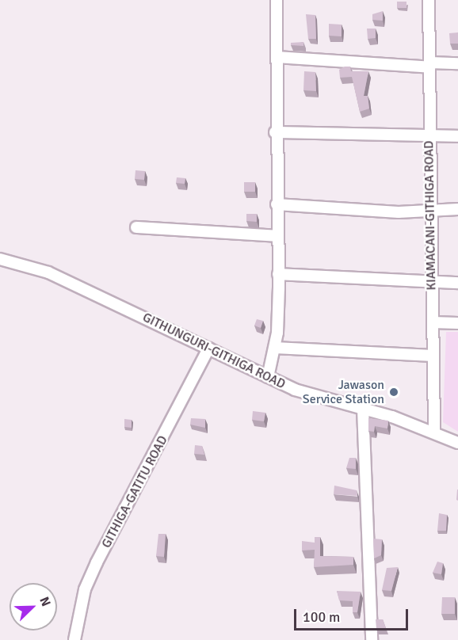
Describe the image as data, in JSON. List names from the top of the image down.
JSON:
{
  "streets": {
    "street": ["KIAMACANI-GITHIGA ROAD", "GITHUNGURI-GITHIGA ROAD", "GITHIGA-GATITU ROAD"]
  },
  "crossings": [
    ["KIAMACANI-GITHIGA ROAD", "GITHUNGURI-GITHIGA ROAD"],
    ["GITHUNGURI-GITHIGA ROAD", "GITHIGA-GATITU ROAD"]
  ],
  "places": ["Jawason Service Station"],
  "scale_bar": "100 m",
  "north": "top right"
}
